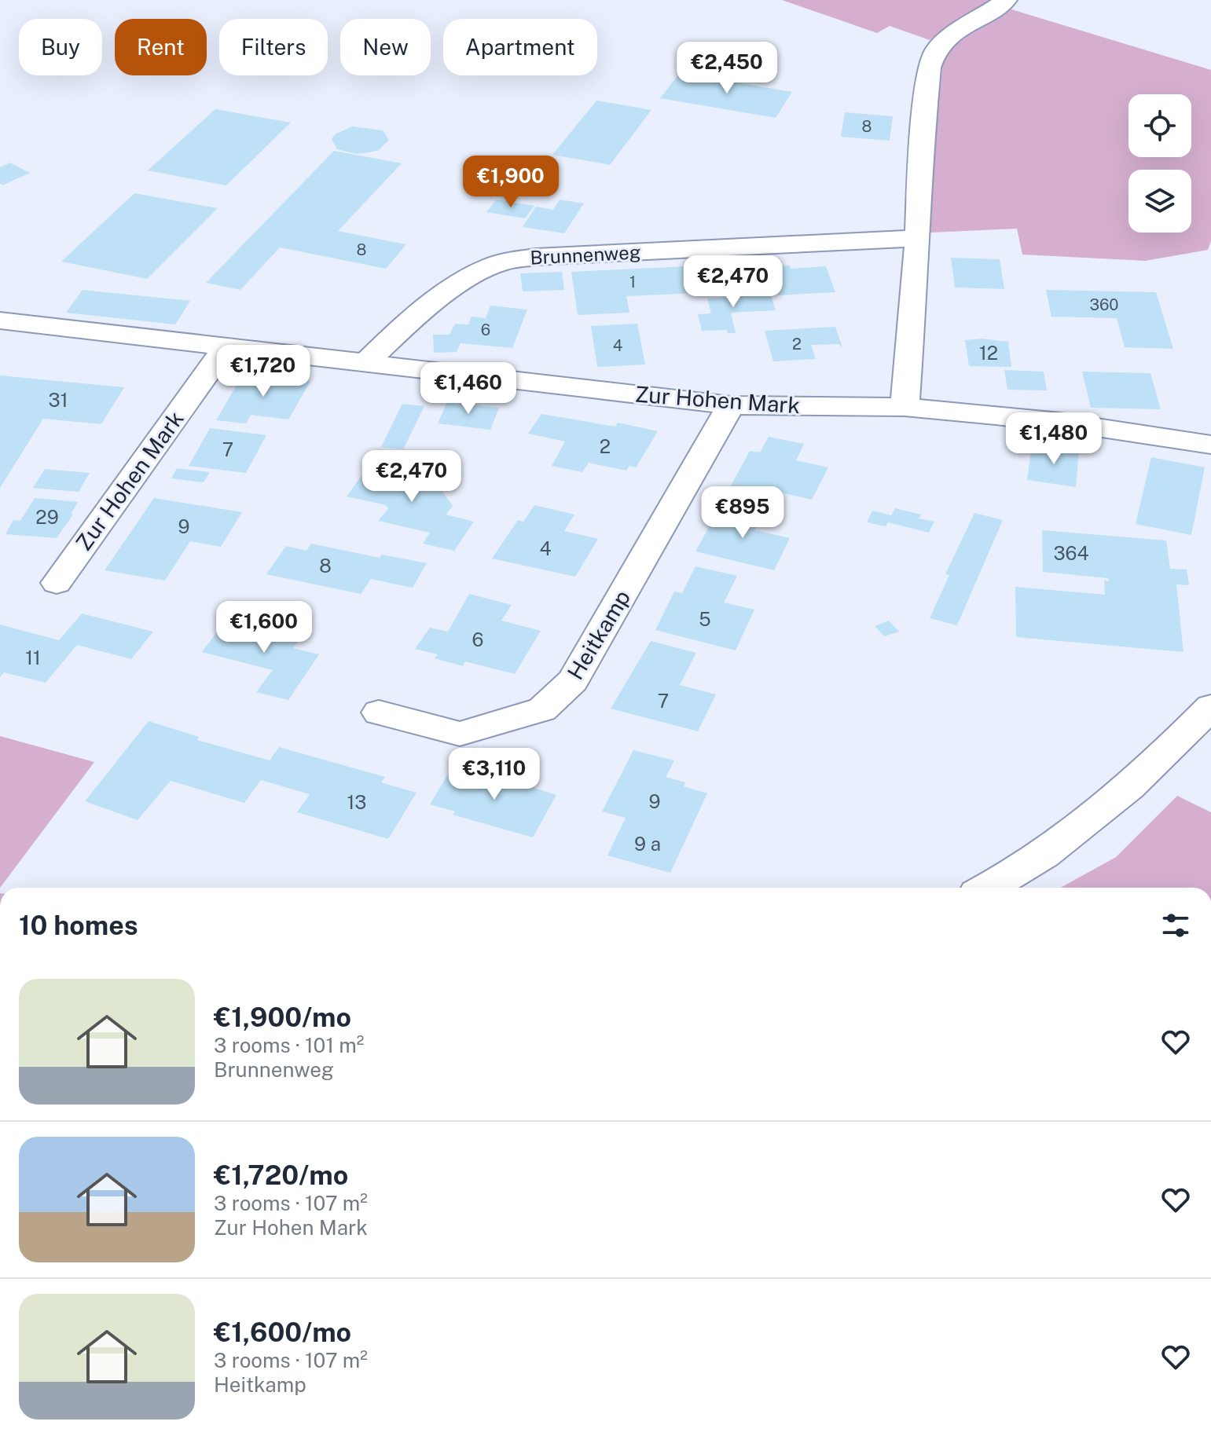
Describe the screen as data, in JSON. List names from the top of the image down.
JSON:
{
  "streets": {
    "street": ["Brunnenweg", "Zur Hohen Mark", "Heitkamp"]
  },
  "crossings": [
    ["Brunnenweg", "Zur Hohen Mark"],
    ["Zur Hohen Mark", "Heitkamp"]
  ],
  "house_numbers": [
    "8",
    "8",
    "1",
    "360",
    "6",
    "2",
    "4",
    "12",
    "31",
    "2",
    "7",
    "29",
    "9",
    "4",
    "364",
    "8",
    "5",
    "6",
    "11",
    "7",
    "9",
    "13",
    "9 a"
  ],
  "page": {
    "chip": [
      "Buy",
      "Rent",
      "Filters",
      "New",
      "Apartment"
    ],
    "price": [
      "€2,450",
      "€1,900",
      "€2,470",
      "€1,720",
      "€1,460",
      "€1,480",
      "€2,470",
      "€895",
      "€1,600",
      "€3,110"
    ],
    "heading": "10 homes",
    "list": [
      {
        "name": "€1,900/mo",
        "note": "3 rooms · 101 m² · Brunnenweg"
      },
      {
        "name": "€1,720/mo",
        "note": "3 rooms · 107 m² · Zur Hohen Mark"
      },
      {
        "name": "€1,600/mo",
        "note": "3 rooms · 107 m² · Heitkamp"
      }
    ]
  }
}
